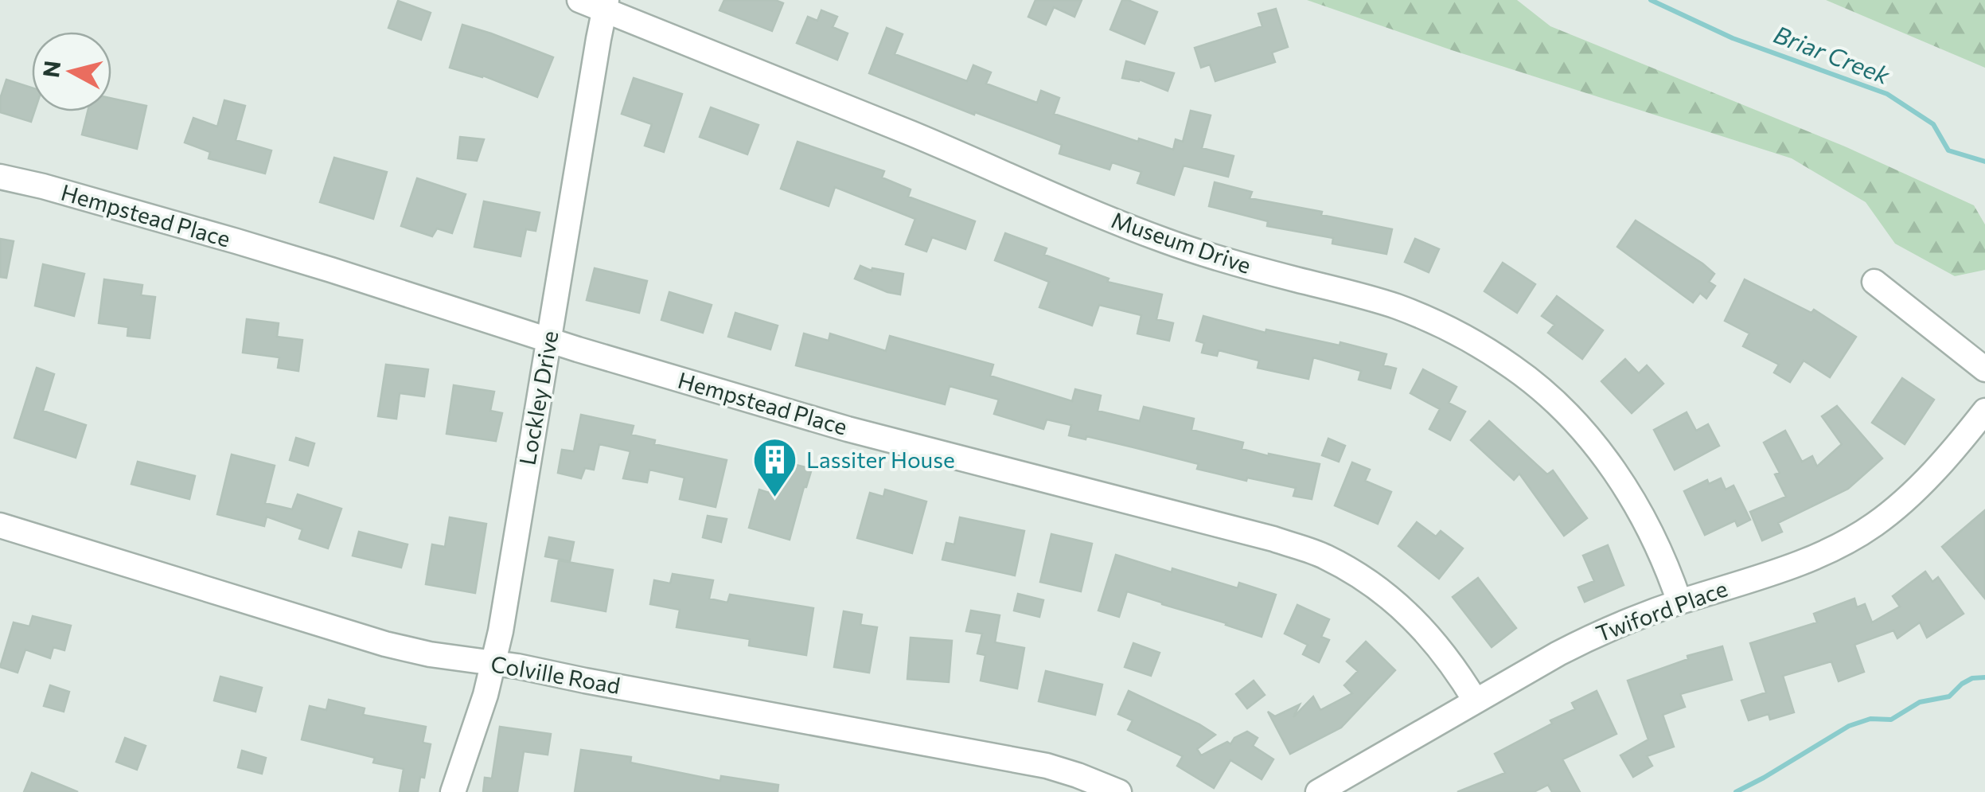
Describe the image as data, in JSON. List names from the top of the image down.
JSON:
{
  "streets": {
    "street": [
      "Hempstead Place",
      "Museum Drive",
      "Lockley Drive",
      "Twiford Place",
      "Colville Road"
    ]
  },
  "crossings": [
    ["Hempstead Place", "Lockley Drive"],
    ["Hempstead Place", "Twiford Place"],
    ["Museum Drive", "Lockley Drive"],
    ["Museum Drive", "Twiford Place"],
    ["Lockley Drive", "Colville Road"]
  ],
  "water": ["Briar Creek"],
  "places": {
    "building": ["Lassiter House"]
  },
  "north": "left"
}
